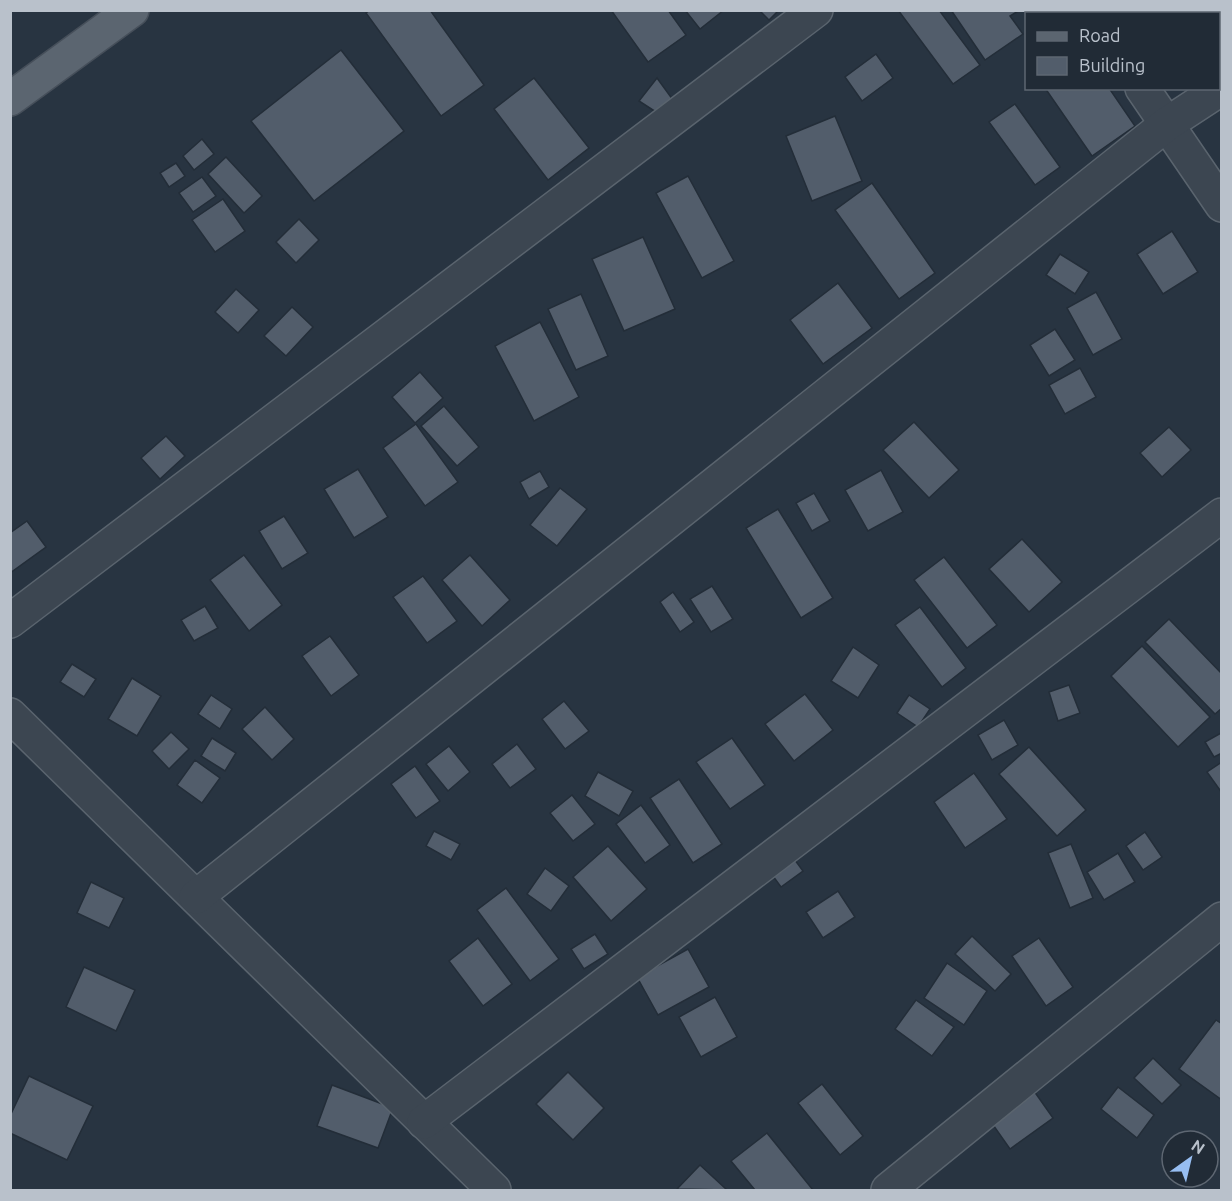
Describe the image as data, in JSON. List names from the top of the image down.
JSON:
{
  "legend": ["Road", "Building"],
  "north": "top right"
}
